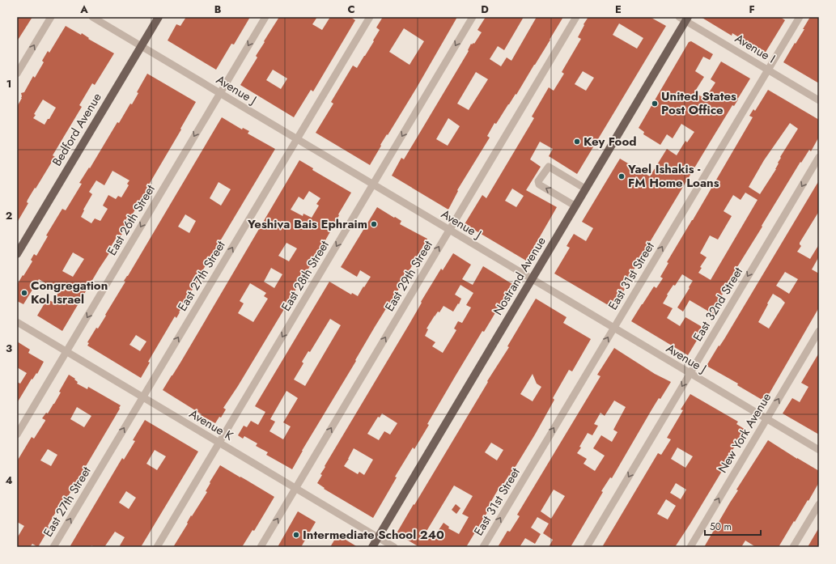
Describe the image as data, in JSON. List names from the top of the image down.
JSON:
{
  "streets": {
    "main road": ["Bedford Avenue", "Nostrand Avenue"],
    "street": [
      "Avenue I",
      "Avenue J",
      "East 26th Street",
      "East 27th Street",
      "East 28th Street",
      "East 29th Street",
      "East 31st Street",
      "East 32nd Street",
      "Avenue K",
      "New York Avenue"
    ]
  },
  "crossings": [
    ["Avenue I", "Nostrand Avenue"],
    ["Avenue I", "East 31st Street"],
    ["Avenue J", "Bedford Avenue"],
    ["Avenue J", "East 26th Street"],
    ["Avenue J", "East 27th Street"],
    ["Avenue J", "East 28th Street"],
    ["Avenue J", "East 29th Street"],
    ["Avenue J", "Nostrand Avenue"],
    ["Avenue J", "East 31st Street"],
    ["Avenue J", "East 32nd Street"],
    ["Avenue J", "New York Avenue"],
    ["East 26th Street", "Avenue K"],
    ["East 27th Street", "Avenue K"],
    ["East 28th Street", "Avenue K"],
    ["East 29th Street", "Avenue K"],
    ["Nostrand Avenue", "Avenue K"]
  ],
  "one_way": [
    "East 26th Street",
    "East 27th Street",
    "East 28th Street",
    "East 29th Street",
    "East 31st Street",
    "East 32nd Street",
    "New York Avenue"
  ],
  "places": [
    "United States Post Office",
    "Key Food",
    "Yael Ishakis - FM Home Loans",
    "Yeshiva Bais Ephraim",
    "Congregation Kol Israel",
    "Intermediate School 240"
  ],
  "scale_bar": "50 m",
  "grid": {
    "columns": [
      "A",
      "B",
      "C",
      "D",
      "E",
      "F"
    ],
    "rows": [
      "1",
      "2",
      "3",
      "4"
    ]
  }
}
